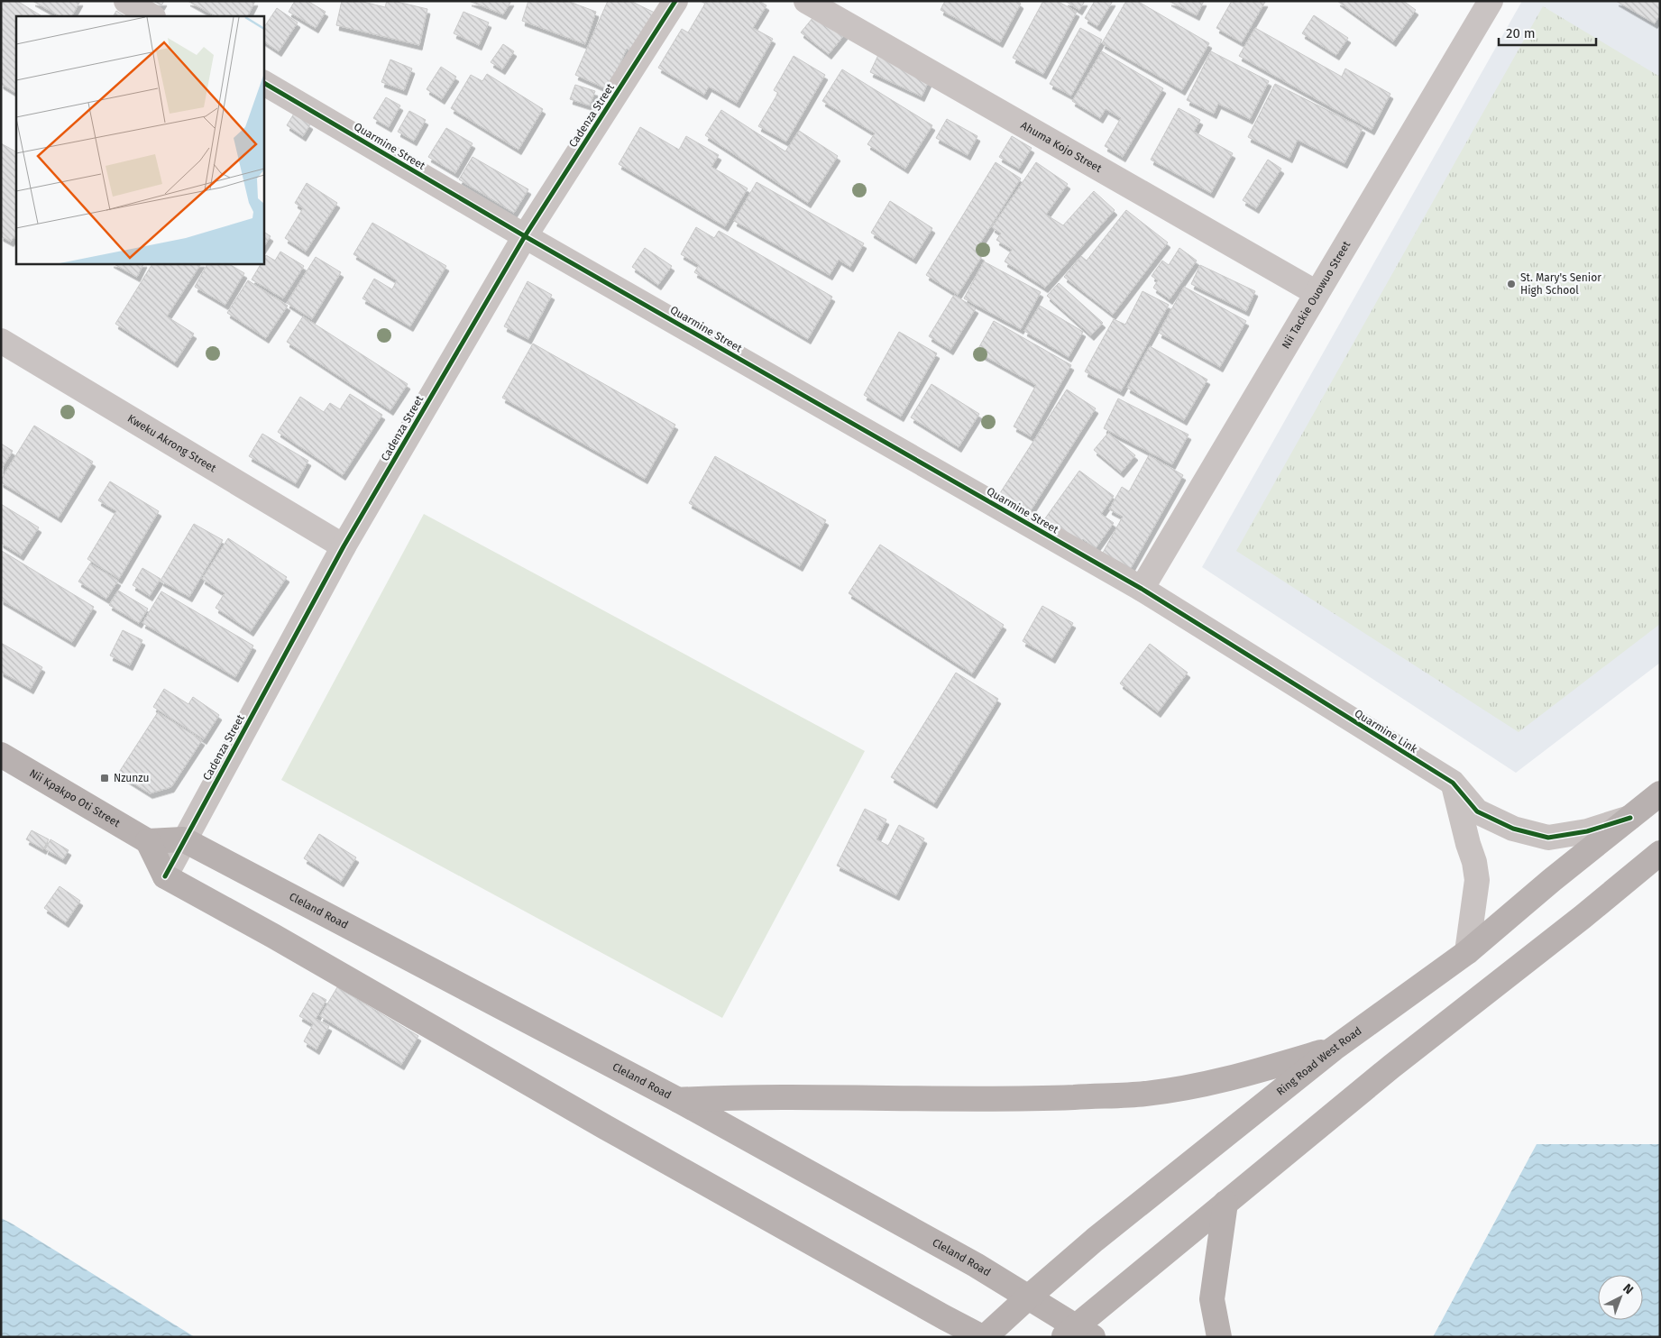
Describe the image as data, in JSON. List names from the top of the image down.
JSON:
{
  "streets": {
    "main road": ["Nii Kpakpo Oti Street", "Cleland Road", "Ring Road West Road"],
    "street": [
      "Cadenza Street",
      "Quarmine Street",
      "Ahuma Kojo Street",
      "Nii Tackie Ouowuo Street",
      "Kweku Akrong Street",
      "Quarmine Link"
    ]
  },
  "crossings": [
    ["Cadenza Street", "Quarmine Street"],
    ["Cadenza Street", "Kweku Akrong Street"],
    ["Cadenza Street", "Cleland Road"],
    ["Quarmine Street", "Nii Tackie Ouowuo Street"],
    ["Quarmine Street", "Quarmine Link"],
    ["Ahuma Kojo Street", "Nii Tackie Ouowuo Street"],
    ["Nii Tackie Ouowuo Street", "Quarmine Link"],
    ["Quarmine Link", "Ring Road West Road"],
    ["Cleland Road", "Ring Road West Road"]
  ],
  "places": {
    "other": ["St. Mary's Senior High School"],
    "transit": ["Nzunzu"]
  },
  "scale_bar": "20 m",
  "north": "top right"
}
